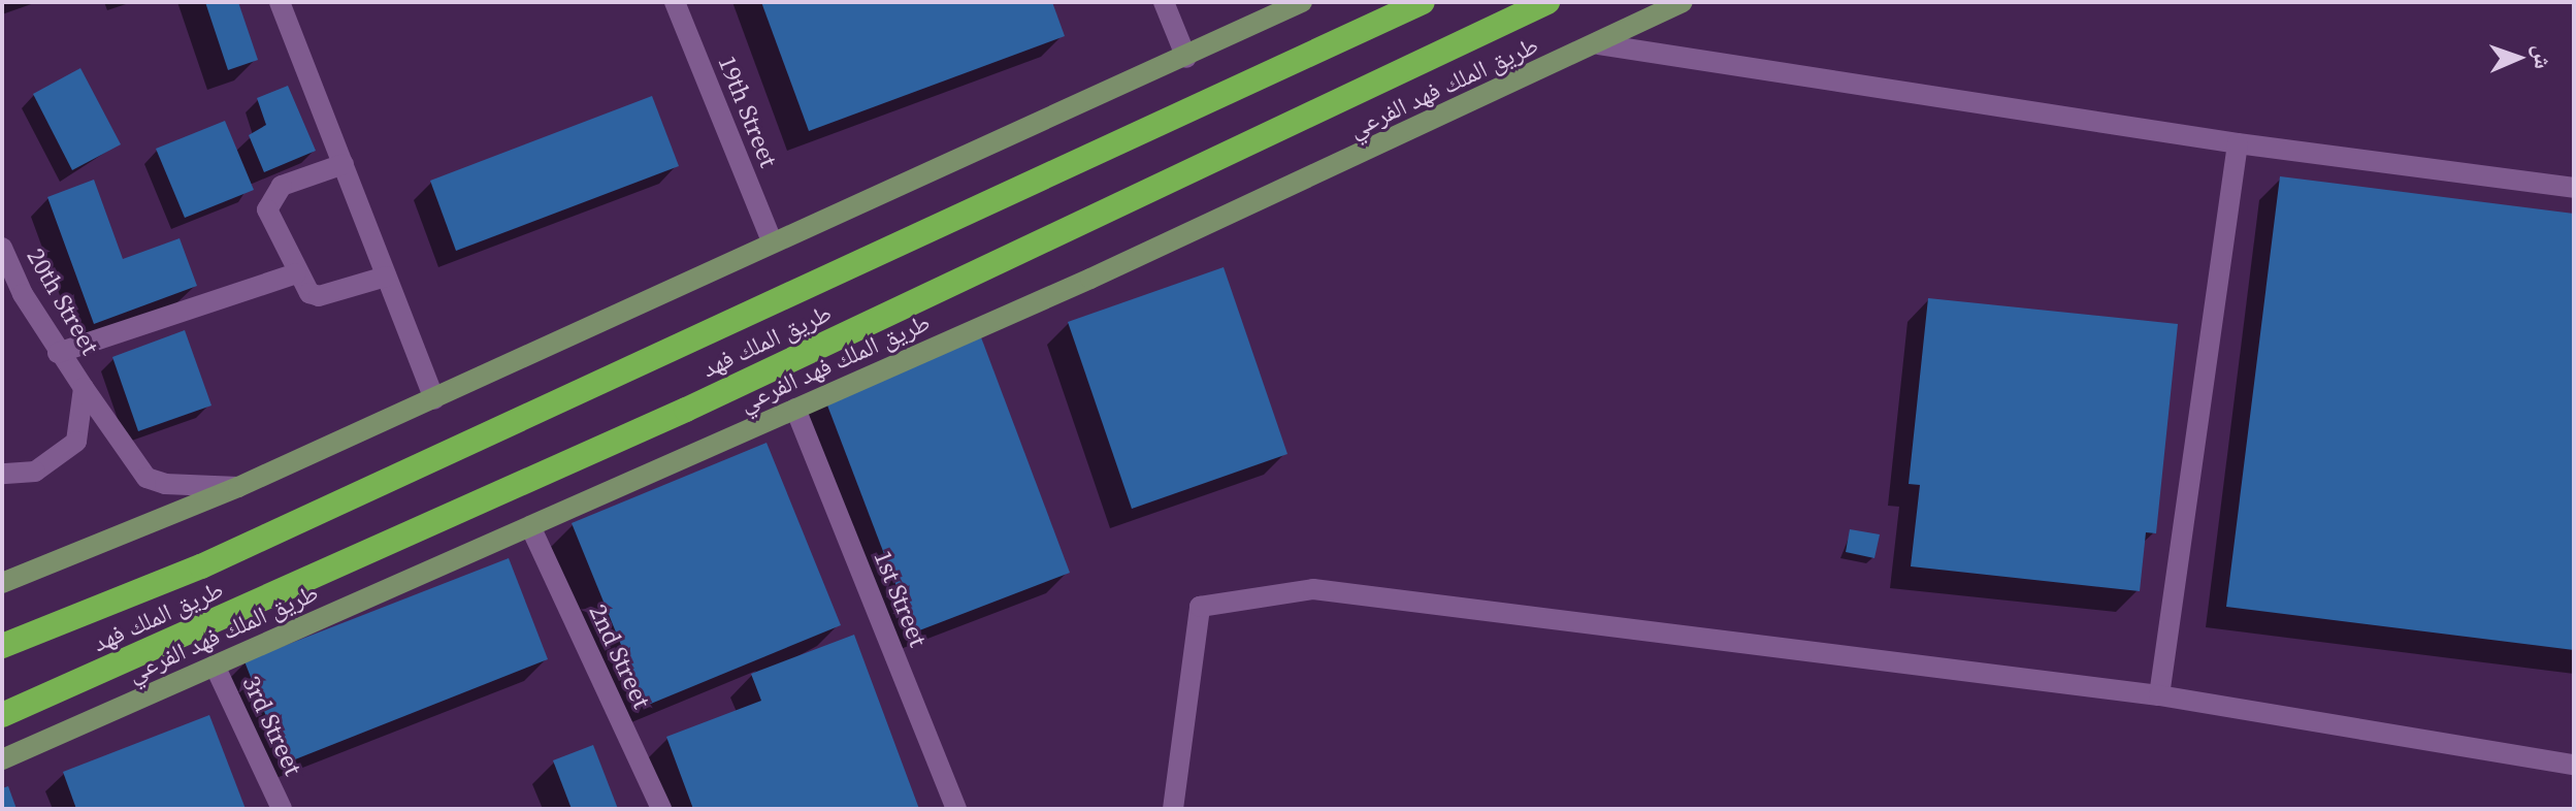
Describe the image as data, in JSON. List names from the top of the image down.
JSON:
{
  "streets": {
    "highway": ["طريق الملك فهد"],
    "main road": ["طريق الملك فهد الفرعي"],
    "street": [
      "19th Street",
      "20th Street",
      "1st Street",
      "2nd Street",
      "3rd Street"
    ]
  },
  "crossings": [
    ["طريق الملك فهد الفرعي", "1st Street"],
    ["طريق الملك فهد الفرعي", "2nd Street"],
    ["طريق الملك فهد الفرعي", "3rd Street"]
  ],
  "north": "right"
}
